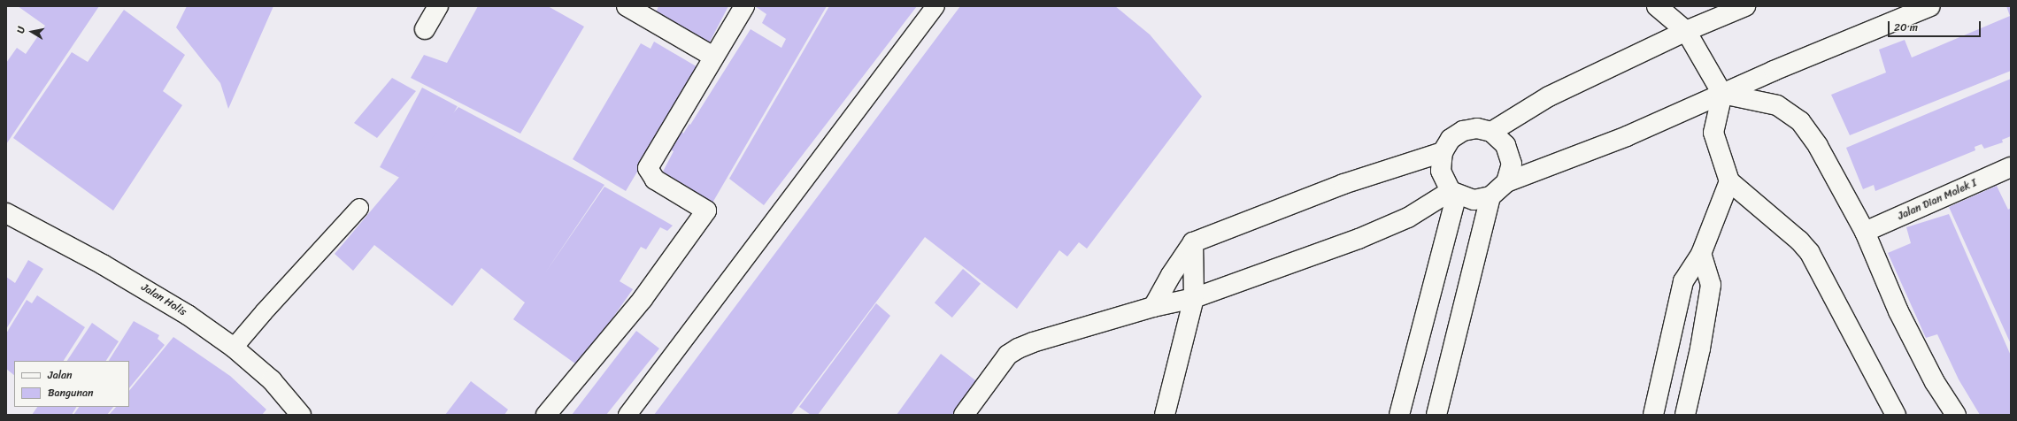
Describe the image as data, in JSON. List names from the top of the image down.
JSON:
{
  "streets": {
    "street": ["Jalan Dian Molek I", "Jalan Holis"]
  },
  "legend": ["Jalan", "Bangunan"],
  "scale_bar": "20 m",
  "north": "left"
}
